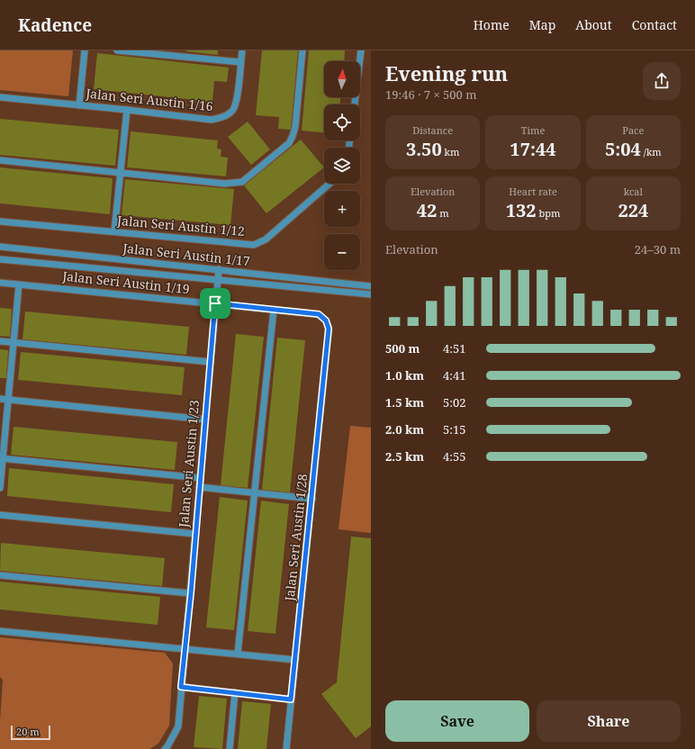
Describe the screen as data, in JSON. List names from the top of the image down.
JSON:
{
  "streets": {
    "street": [
      "Jalan Seri Austin 1/16",
      "Jalan Seri Austin 1/12",
      "Jalan Seri Austin 1/17",
      "Jalan Seri Austin 1/19",
      "Jalan Seri Austin 1/23",
      "Jalan Seri Austin 1/28"
    ]
  },
  "crossings": [
    ["Jalan Seri Austin 1/17", "Jalan Seri Austin 1/23"],
    ["Jalan Seri Austin 1/19", "Jalan Seri Austin 1/23"],
    ["Jalan Seri Austin 1/19", "Jalan Seri Austin 1/28"]
  ],
  "scale_bar": "20 m",
  "north": "top",
  "page": {
    "header": "Kadence",
    "nav": [
      "Home",
      "Map",
      "About",
      "Contact"
    ],
    "heading": ["Evening run", "19:46 · 7 × 500 m"],
    "map_buttons": ["+", "−"],
    "stats": [
      ["Distance", "3.50 km"],
      ["Time", "17:44"],
      ["Pace", "5:04 /km"],
      ["Elevation", "42 m"],
      ["Heart rate", "132 bpm"],
      ["kcal", "224"]
    ],
    "chart": ["Elevation", "24–30 m"],
    "list": [
      {
        "name": "500 m",
        "note": "4:51"
      },
      {
        "name": "1.0 km",
        "note": "4:41"
      },
      {
        "name": "1.5 km",
        "note": "5:02"
      },
      {
        "name": "2.0 km",
        "note": "5:15"
      },
      {
        "name": "2.5 km",
        "note": "4:55"
      }
    ],
    "buttons": ["Save", "Share"],
    "scale": "20 m"
  }
}
